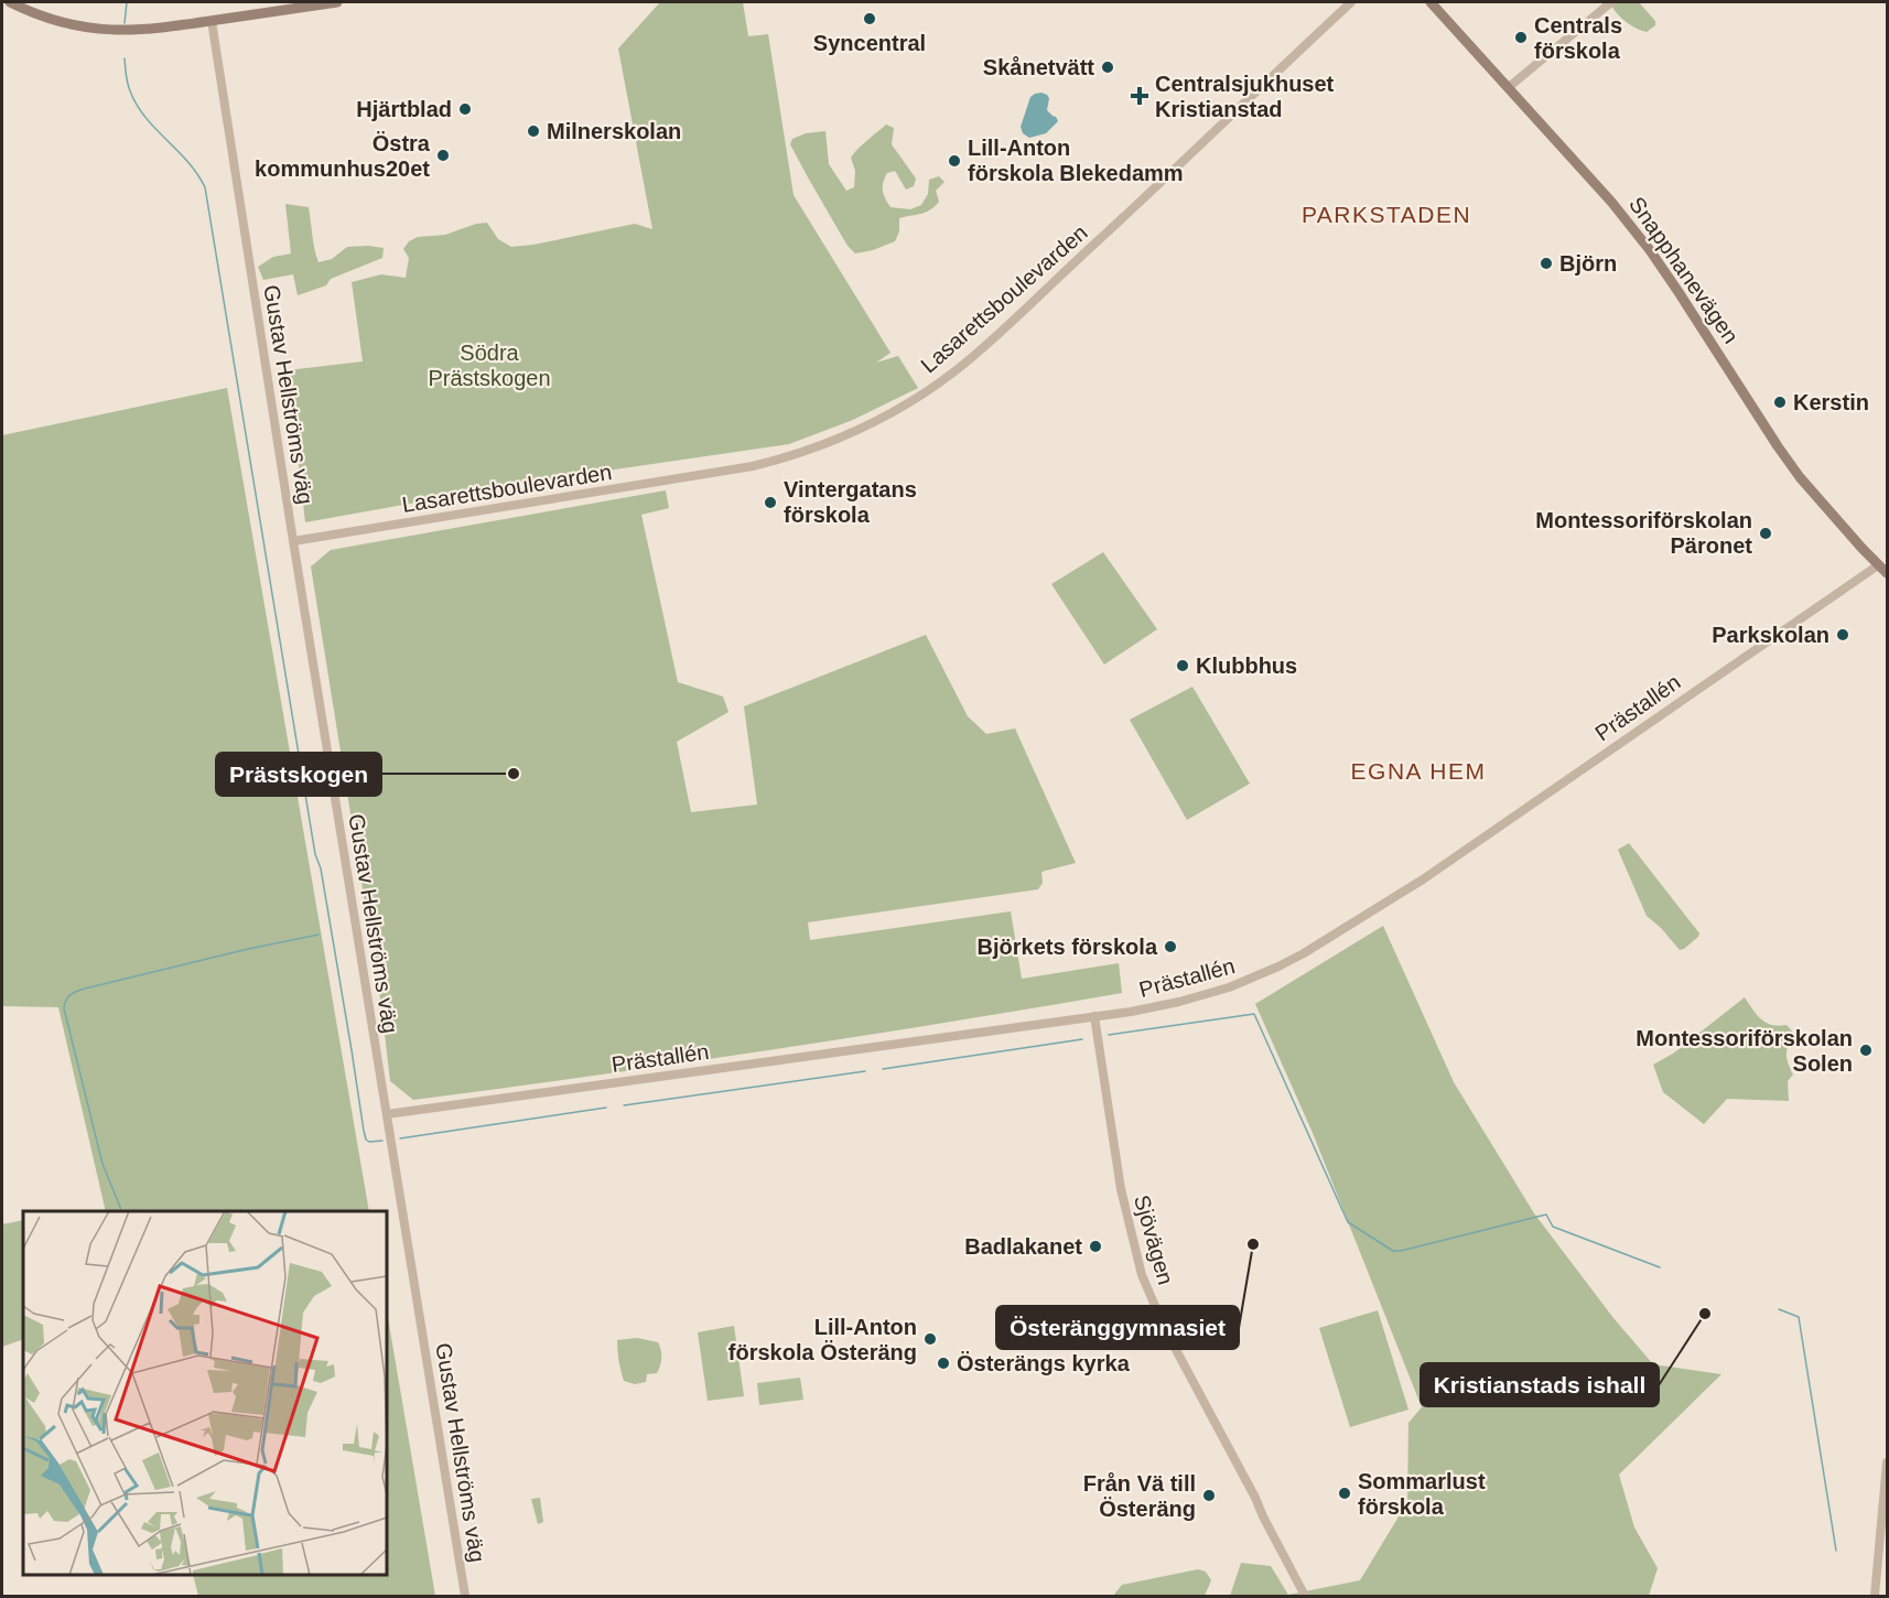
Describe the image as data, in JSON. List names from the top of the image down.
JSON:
{
  "streets": {
    "main road": ["Snapphanevägen"],
    "street": [
      "Lasarettsboulevarden",
      "Gustav Hellströms väg",
      "Prästallén",
      "Sjövägen"
    ]
  },
  "crossings": [
    ["Snapphanevägen", "Prästallén"],
    ["Lasarettsboulevarden", "Gustav Hellströms väg"],
    ["Gustav Hellströms väg", "Prästallén"],
    ["Prästallén", "Sjövägen"]
  ],
  "districts": ["PARKSTADEN", "EGNA HEM"],
  "parks": ["Södra Prästskogen"],
  "places": {
    "other": [
      "Syncentral",
      "Centrals förskola",
      "Skånetvätt",
      "Hjärtblad",
      "Milnerskolan",
      "Östra kommunhus20et",
      "Lill-Anton förskola Blekedamm",
      "Björn",
      "Kerstin",
      "Vintergatans förskola",
      "Montessoriförskolan Päronet",
      "Parkskolan",
      "Klubbhus",
      "Prästskogen",
      "Björkets förskola",
      "Montessoriförskolan Solen",
      "Österänggymnasiet",
      "Badlakanet",
      "Kristianstads ishall",
      "Lill-Anton förskola Österäng",
      "Österängs kyrka",
      "Sommarlust förskola",
      "Från Vä till Österäng"
    ],
    "health": ["Centralsjukhuset Kristianstad"]
  }
}
